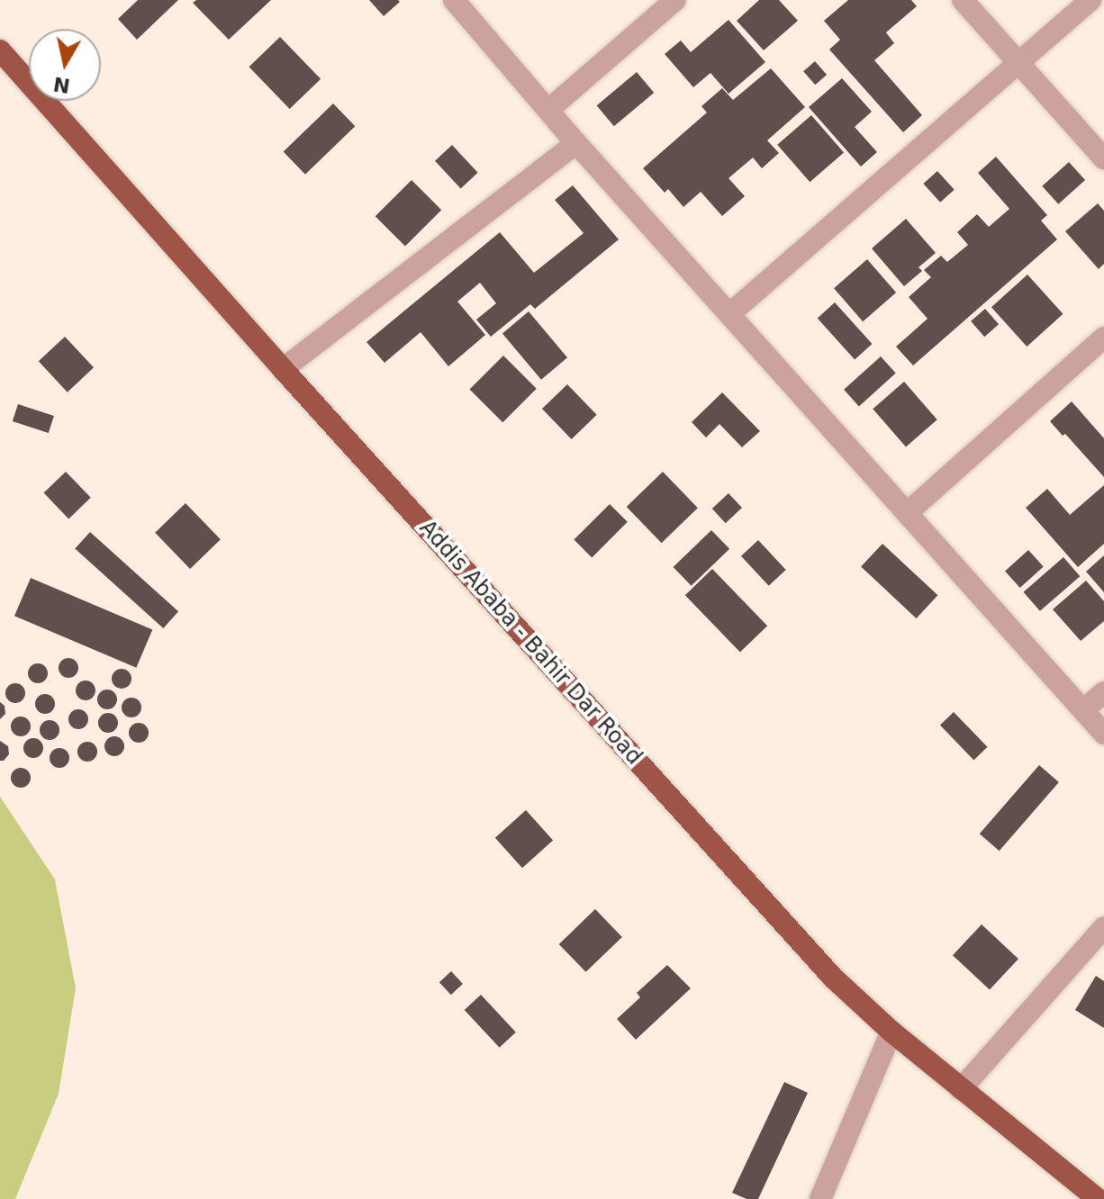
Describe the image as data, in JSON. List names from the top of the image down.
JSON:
{
  "streets": {
    "highway": ["Addis Ababa - Bahir Dar Road"]
  },
  "north": "bottom"
}
